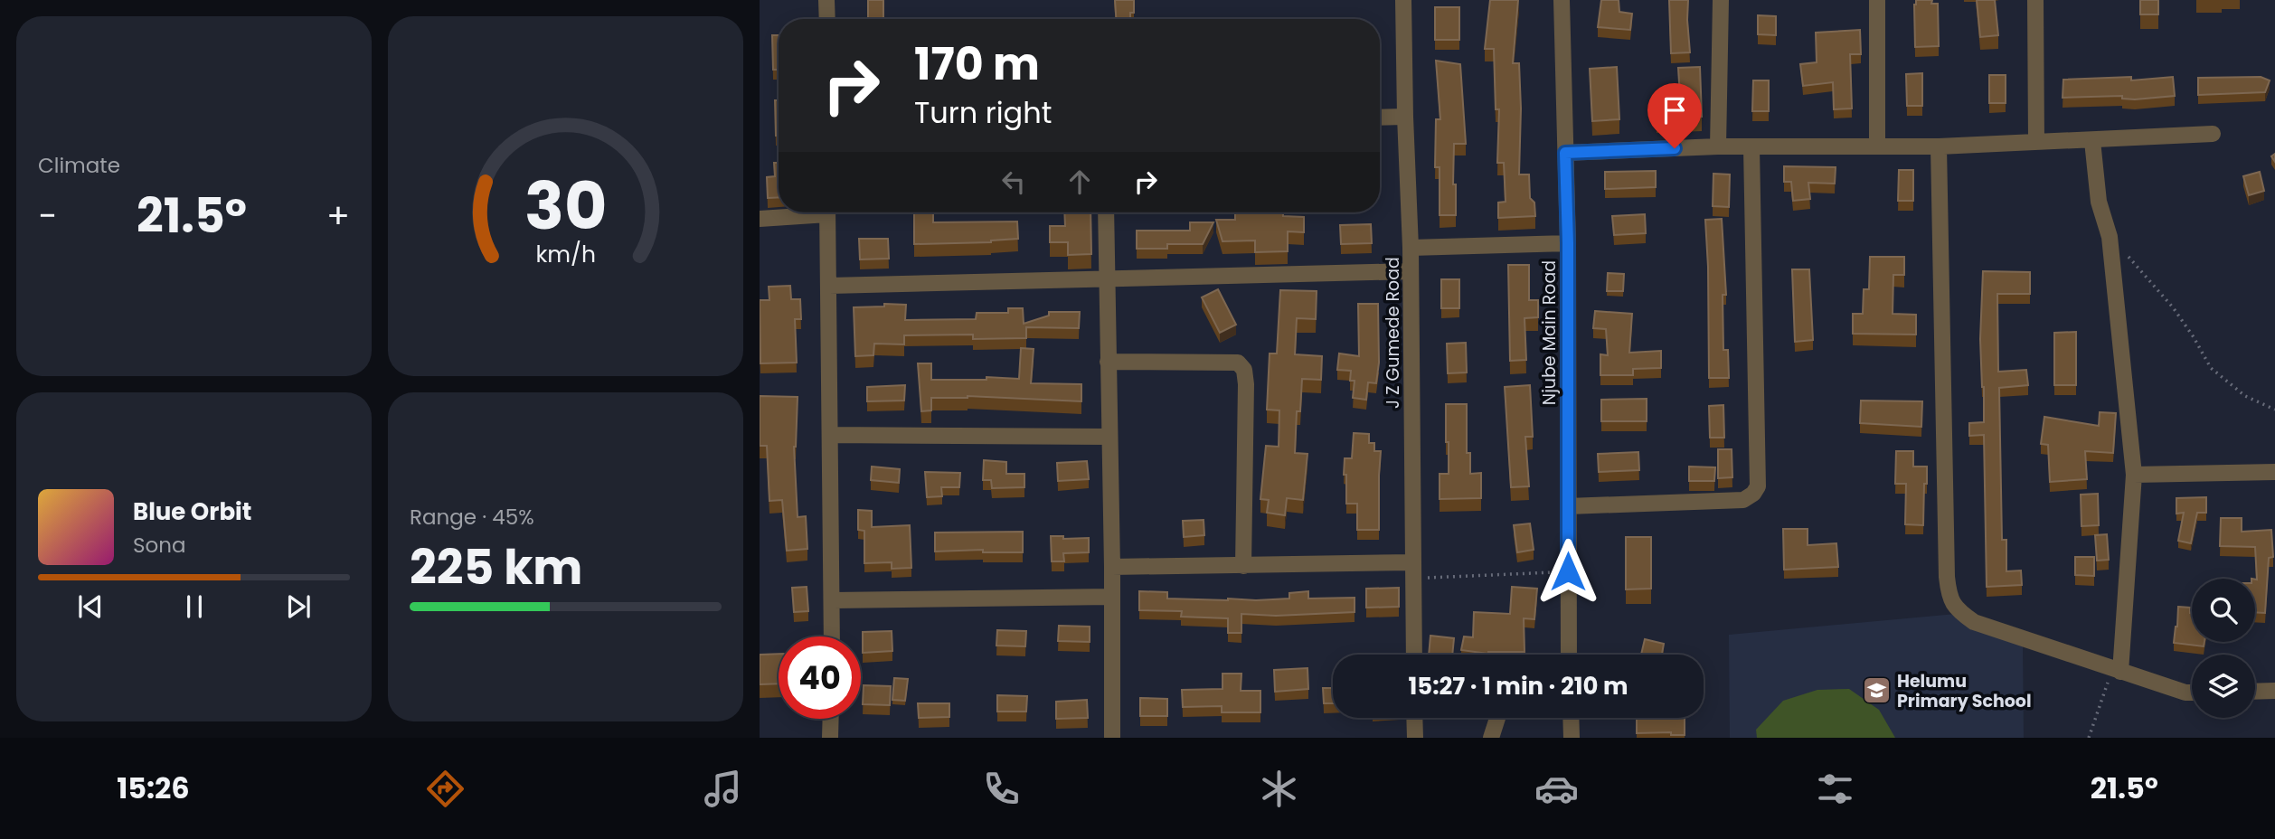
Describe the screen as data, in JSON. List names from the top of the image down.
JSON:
{
  "streets": {
    "street": ["J Z Gumede Road", "Njube Main Road"]
  },
  "places": {
    "school or university": ["Helumu Primary School"]
  },
  "page": {
    "tile": [
      "Climate",
      ["Range · 45%", "225 km"]
    ],
    "turn": ["170 m", "Turn right"],
    "heat": ["−", "21.5°", "+"],
    "song": ["Blue Orbit", "Sona"],
    "limit": "40",
    "trip": "15:27 · 1 min · 210 m",
    "tabs": ["15:26", "21.5°"],
    "gauge": ["30", "km/h"]
  }
}
